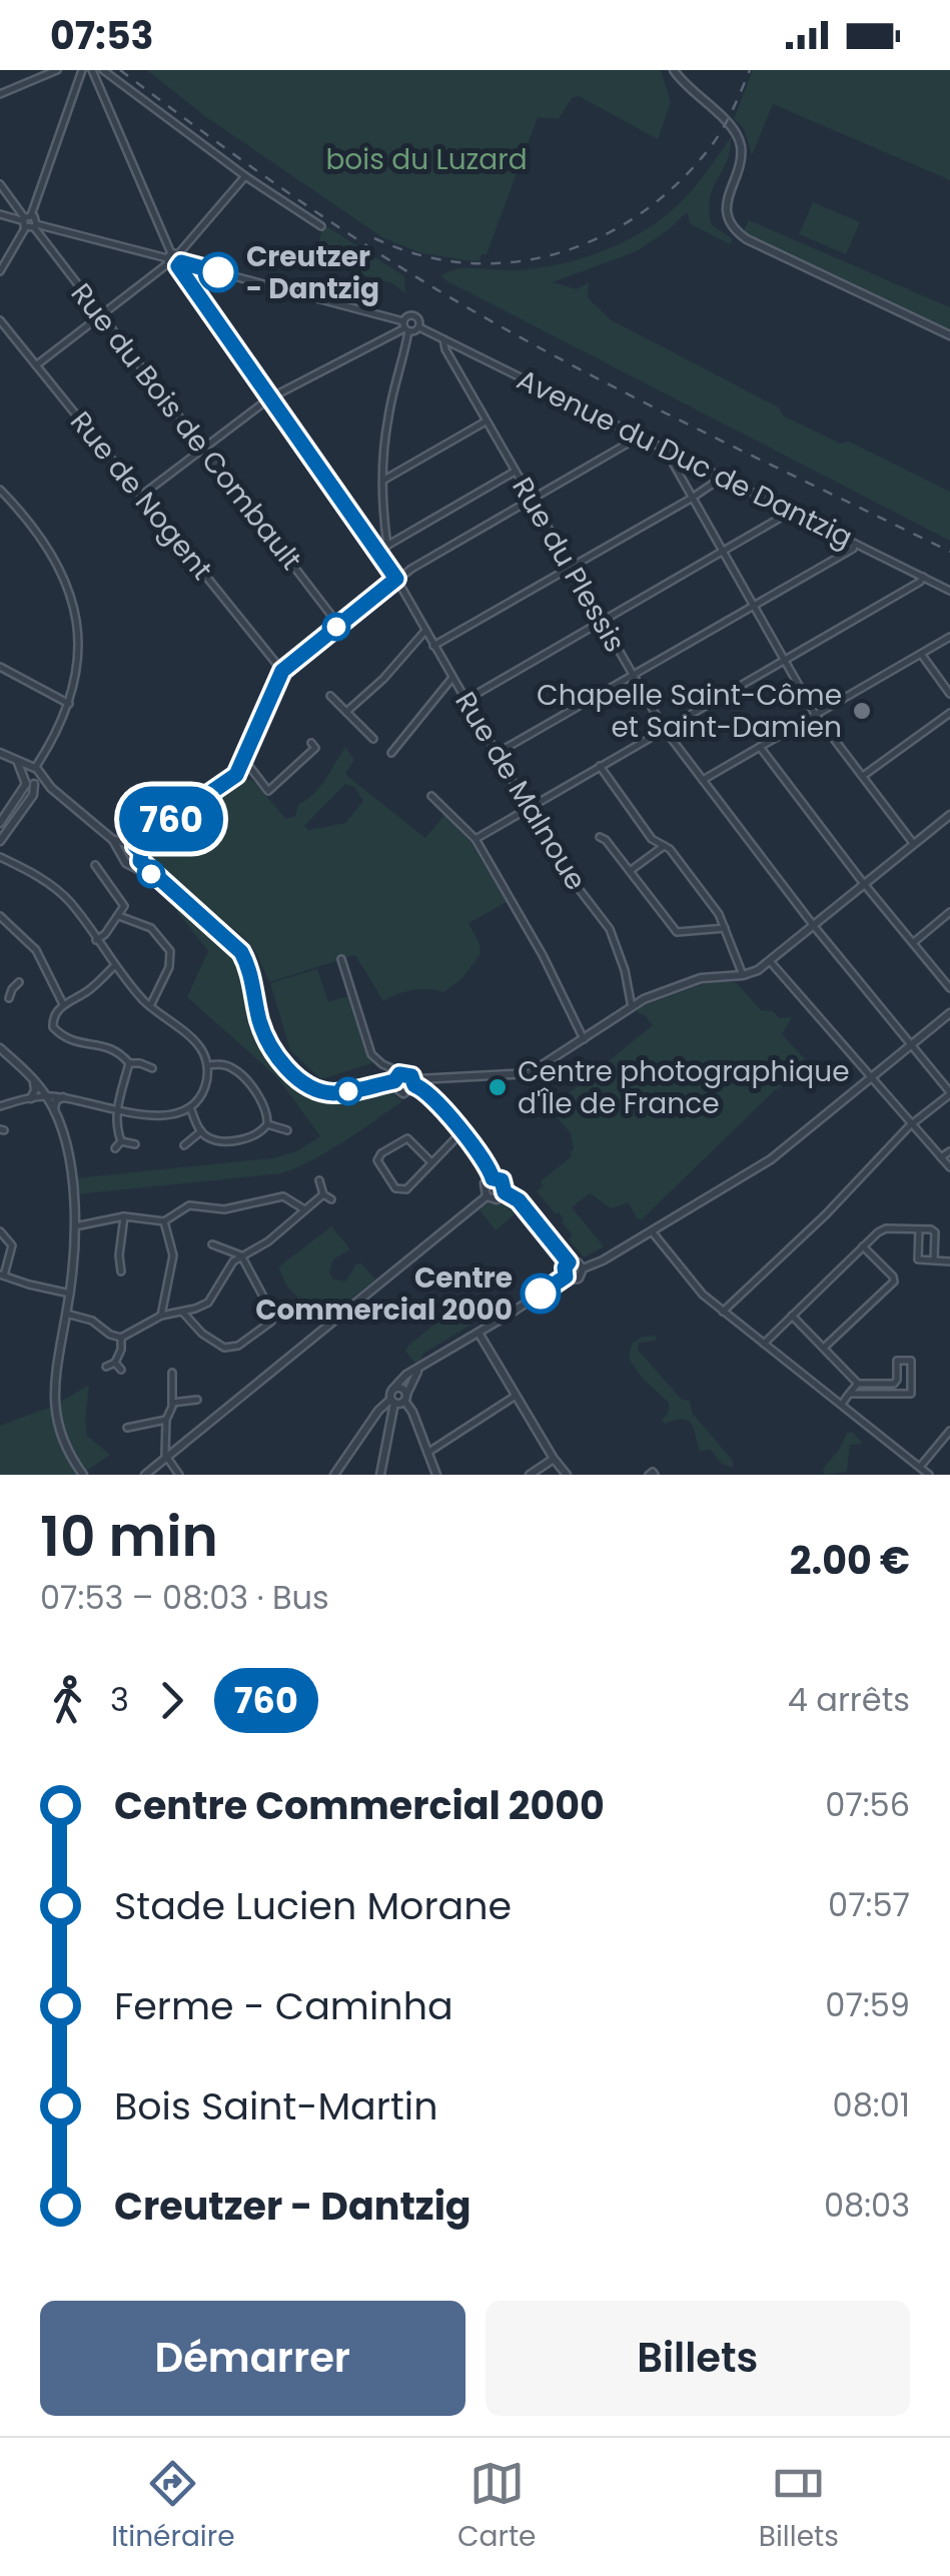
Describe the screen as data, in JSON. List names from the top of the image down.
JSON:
{
  "streets": {
    "street": [
      "Rue du Bois de Combault",
      "Avenue du Duc de Dantzig",
      "Rue de Nogent",
      "Rue du Plessis",
      "Rue de Malnoue"
    ]
  },
  "crossings": [
    ["Avenue du Duc de Dantzig", "Rue du Plessis"]
  ],
  "parks": ["bois du Luzard"],
  "places": [
    "Creutzer - Dantzig",
    "Chapelle Saint-Côme et Saint-Damien",
    "Centre photographique d'Île de France",
    "Centre Commercial 2000"
  ],
  "lines": ["bus line 760"],
  "page": {
    "status": "07:53",
    "on_map": "760",
    "heading": ["10 min", "07:53 – 08:03 · Bus", "2.00 €"],
    "legs": ["3", "760", "4 arrêts"],
    "list": [
      {
        "name": "Centre Commercial 2000",
        "value": "07:56"
      },
      {
        "name": "Stade Lucien Morane",
        "value": "07:57"
      },
      {
        "name": "Ferme - Caminha",
        "value": "07:59"
      },
      {
        "name": "Bois Saint-Martin",
        "value": "08:01"
      },
      {
        "name": "Creutzer - Dantzig",
        "value": "08:03"
      }
    ],
    "buttons": ["Démarrer", "Billets"],
    "tabs": ["Itinéraire", "Carte", "Billets"]
  }
}
